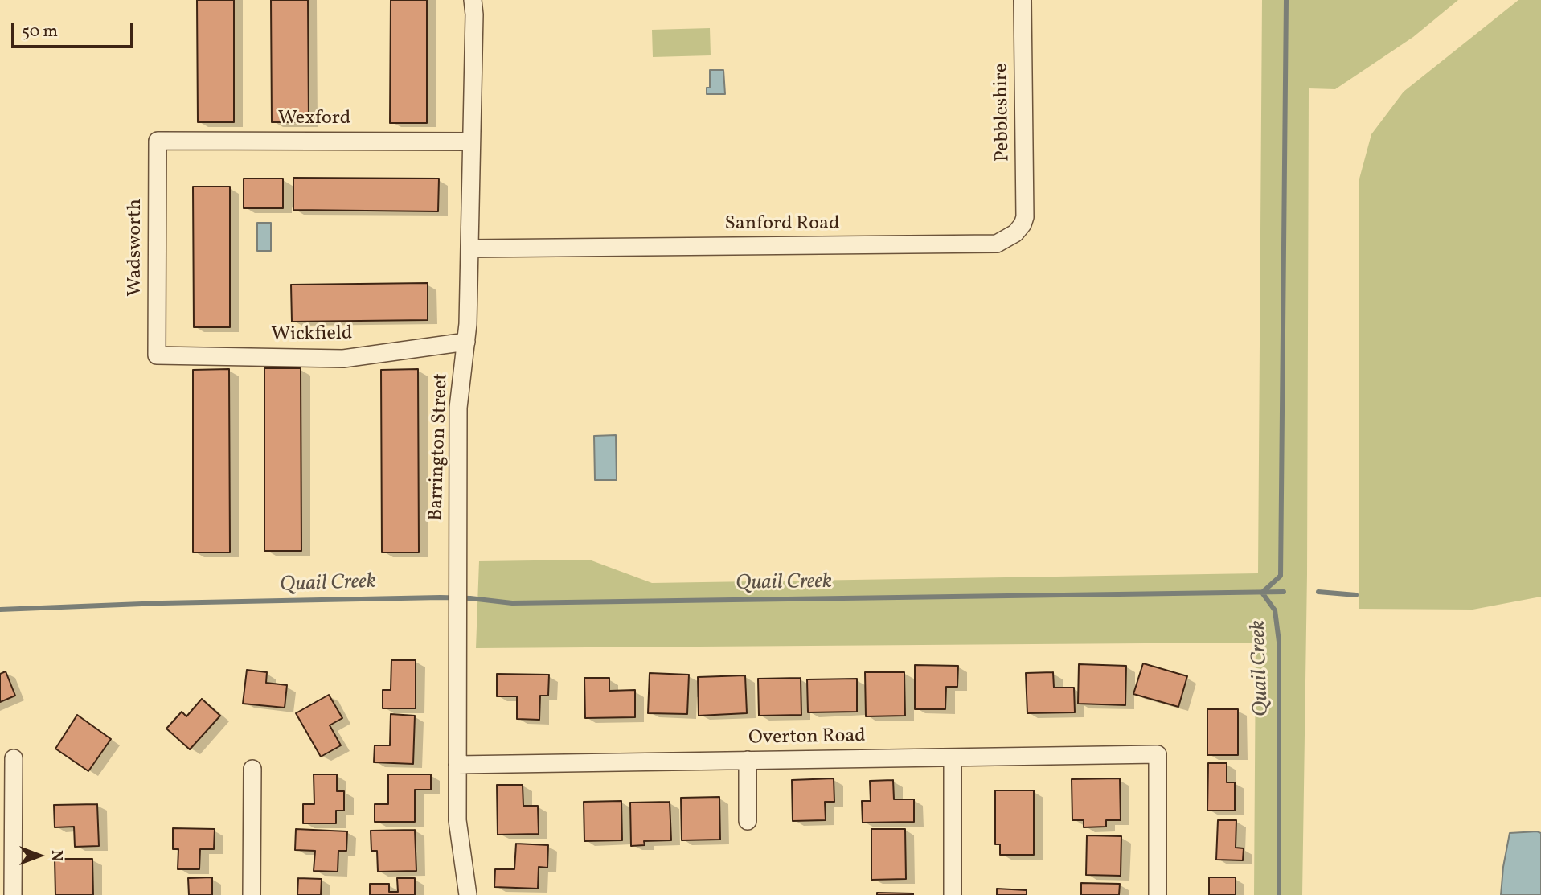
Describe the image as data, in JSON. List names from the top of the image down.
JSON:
{
  "streets": {
    "street": [
      "Pebbleshire",
      "Wexford",
      "Sanford Road",
      "Wadsworth",
      "Wickfield",
      "Barrington Street",
      "Overton Road"
    ]
  },
  "crossings": [
    ["Pebbleshire", "Sanford Road"],
    ["Wexford", "Wadsworth"],
    ["Wexford", "Barrington Street"],
    ["Sanford Road", "Barrington Street"],
    ["Wadsworth", "Wickfield"],
    ["Wickfield", "Barrington Street"],
    ["Barrington Street", "Overton Road"]
  ],
  "water": ["Quail Creek"],
  "scale_bar": "50 m",
  "north": "right"
}
